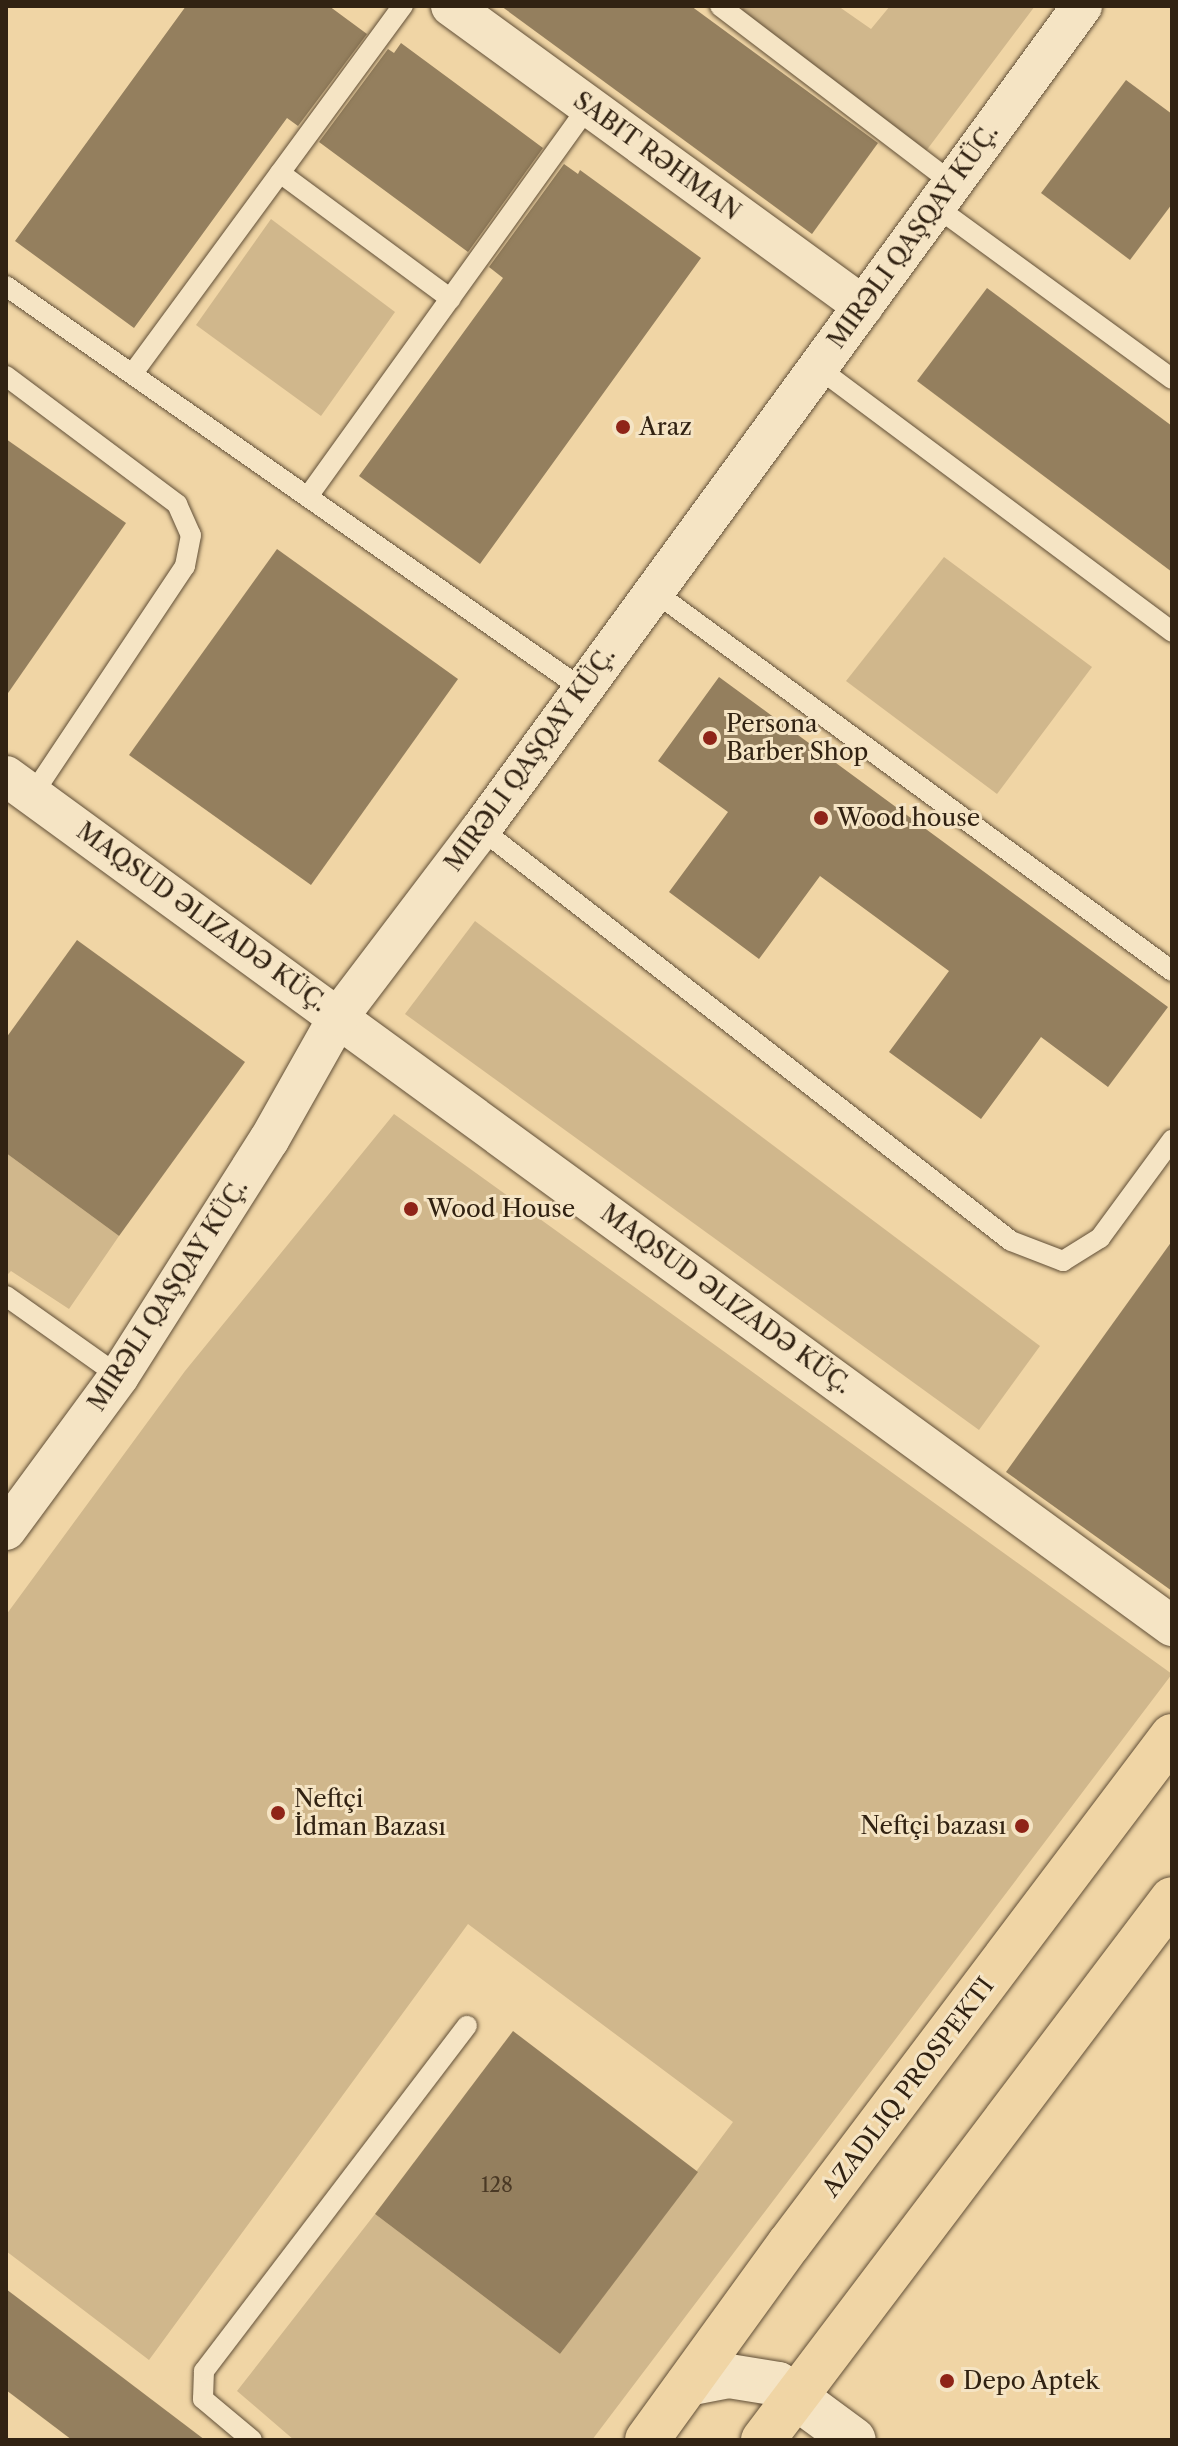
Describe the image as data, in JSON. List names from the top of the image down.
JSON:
{
  "streets": {
    "street": ["SABIT RƏHMAN", "MIRƏLI QAŞQAY KÜÇ.", "MAQSUD ƏLIZADƏ KÜÇ."]
  },
  "crossings": [
    ["SABIT RƏHMAN", "MIRƏLI QAŞQAY KÜÇ."],
    ["MIRƏLI QAŞQAY KÜÇ.", "MAQSUD ƏLIZADƏ KÜÇ."]
  ],
  "places": [
    "Araz",
    "Persona Barber Shop",
    "Wood house",
    "Wood House",
    "Neftçi İdman Bazası",
    "Neftçi bazası",
    "Depo Aptek"
  ],
  "house_numbers": ["128"]
}
